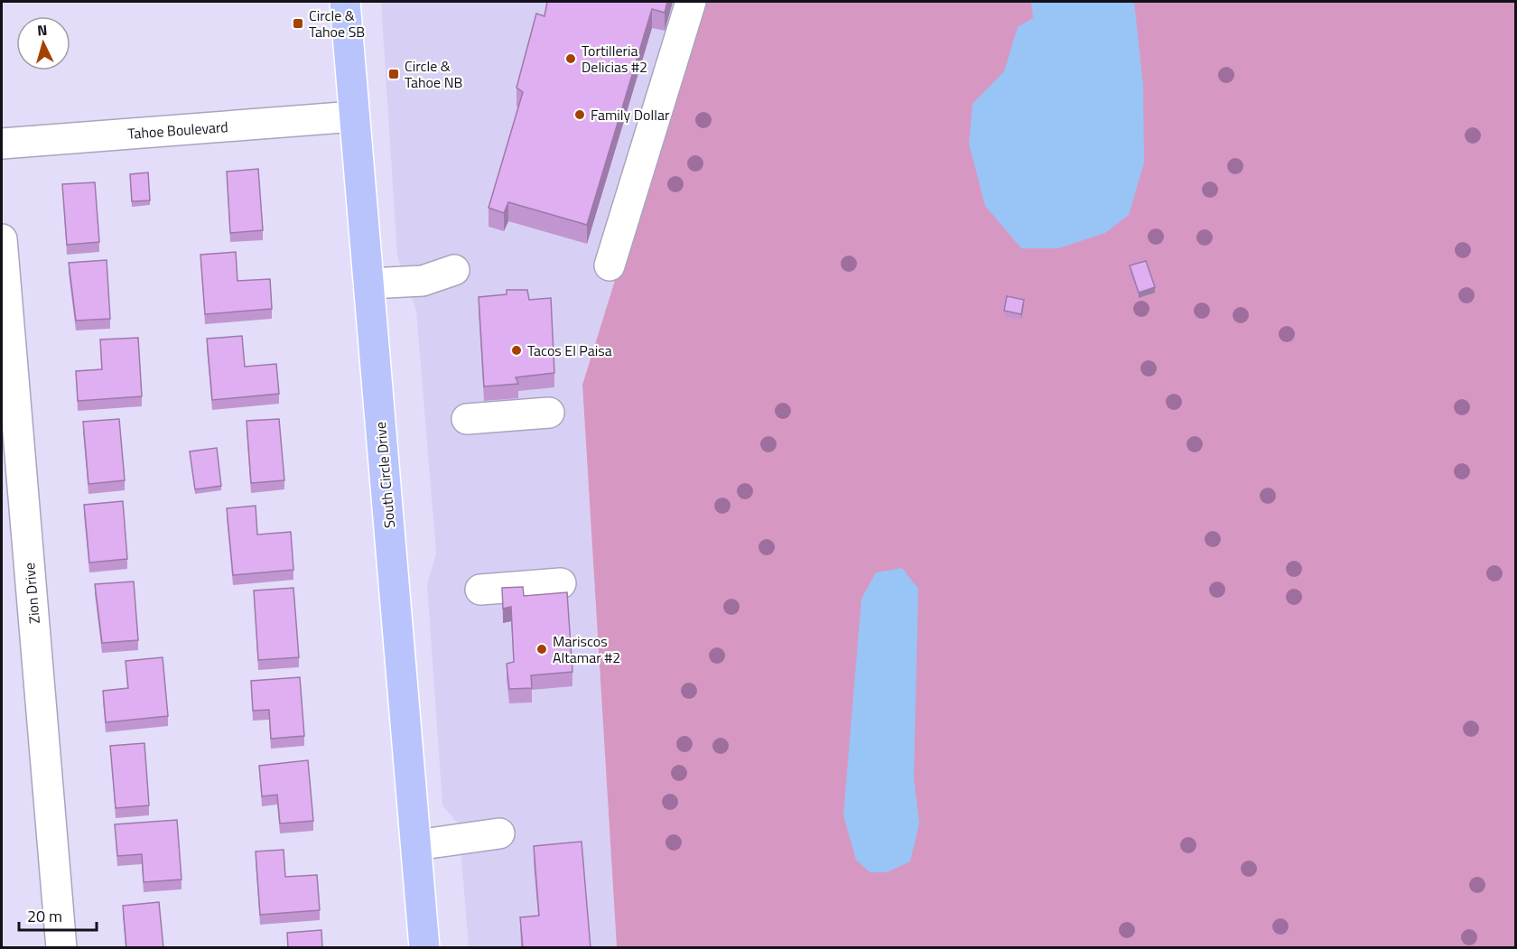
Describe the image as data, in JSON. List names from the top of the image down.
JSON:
{
  "streets": {
    "main road": ["South Circle Drive"],
    "street": ["Tahoe Boulevard", "Zion Drive"]
  },
  "crossings": [
    ["Tahoe Boulevard", "South Circle Drive"]
  ],
  "places": {
    "transit": ["Circle & Tahoe SB", "Circle & Tahoe NB"],
    "other": [
      "Tortilleria Delicias #2",
      "Family Dollar",
      "Tacos El Paisa",
      "Mariscos Altamar #2"
    ]
  },
  "scale_bar": "20 m",
  "north": "top"
}
